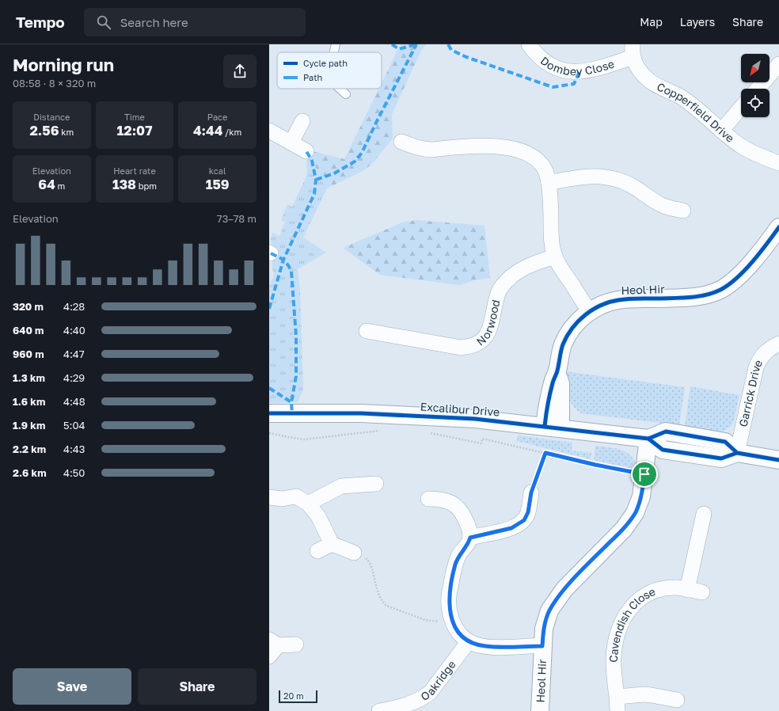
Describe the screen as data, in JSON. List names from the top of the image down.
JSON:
{
  "streets": {
    "street": [
      "Dombey Close",
      "Copperfield Drive",
      "Heol Hir",
      "Norwood",
      "Garrick Drive",
      "Excalibur Drive",
      "Cavendish Close",
      "Oakridge"
    ]
  },
  "crossings": [
    ["Dombey Close", "Copperfield Drive"],
    ["Heol Hir", "Excalibur Drive"]
  ],
  "legend": ["Cycle path", "Path"],
  "scale_bar": "20 m",
  "north": "bottom left",
  "page": {
    "header": "Tempo",
    "search": "Search here",
    "nav": ["Map", "Layers", "Share"],
    "heading": ["Morning run", "08:58 · 8 × 320 m"],
    "stats": [
      ["Distance", "2.56 km"],
      ["Time", "12:07"],
      ["Pace", "4:44 /km"],
      ["Elevation", "64 m"],
      ["Heart rate", "138 bpm"],
      ["kcal", "159"]
    ],
    "chart": ["Elevation", "73–78 m"],
    "list": [
      {
        "name": "320 m",
        "note": "4:28"
      },
      {
        "name": "640 m",
        "note": "4:40"
      },
      {
        "name": "960 m",
        "note": "4:47"
      },
      {
        "name": "1.3 km",
        "note": "4:29"
      },
      {
        "name": "1.6 km",
        "note": "4:48"
      },
      {
        "name": "1.9 km",
        "note": "5:04"
      },
      {
        "name": "2.2 km",
        "note": "4:43"
      },
      {
        "name": "2.6 km",
        "note": "4:50"
      }
    ],
    "buttons": ["Save", "Share"],
    "scale": "20 m"
  }
}
